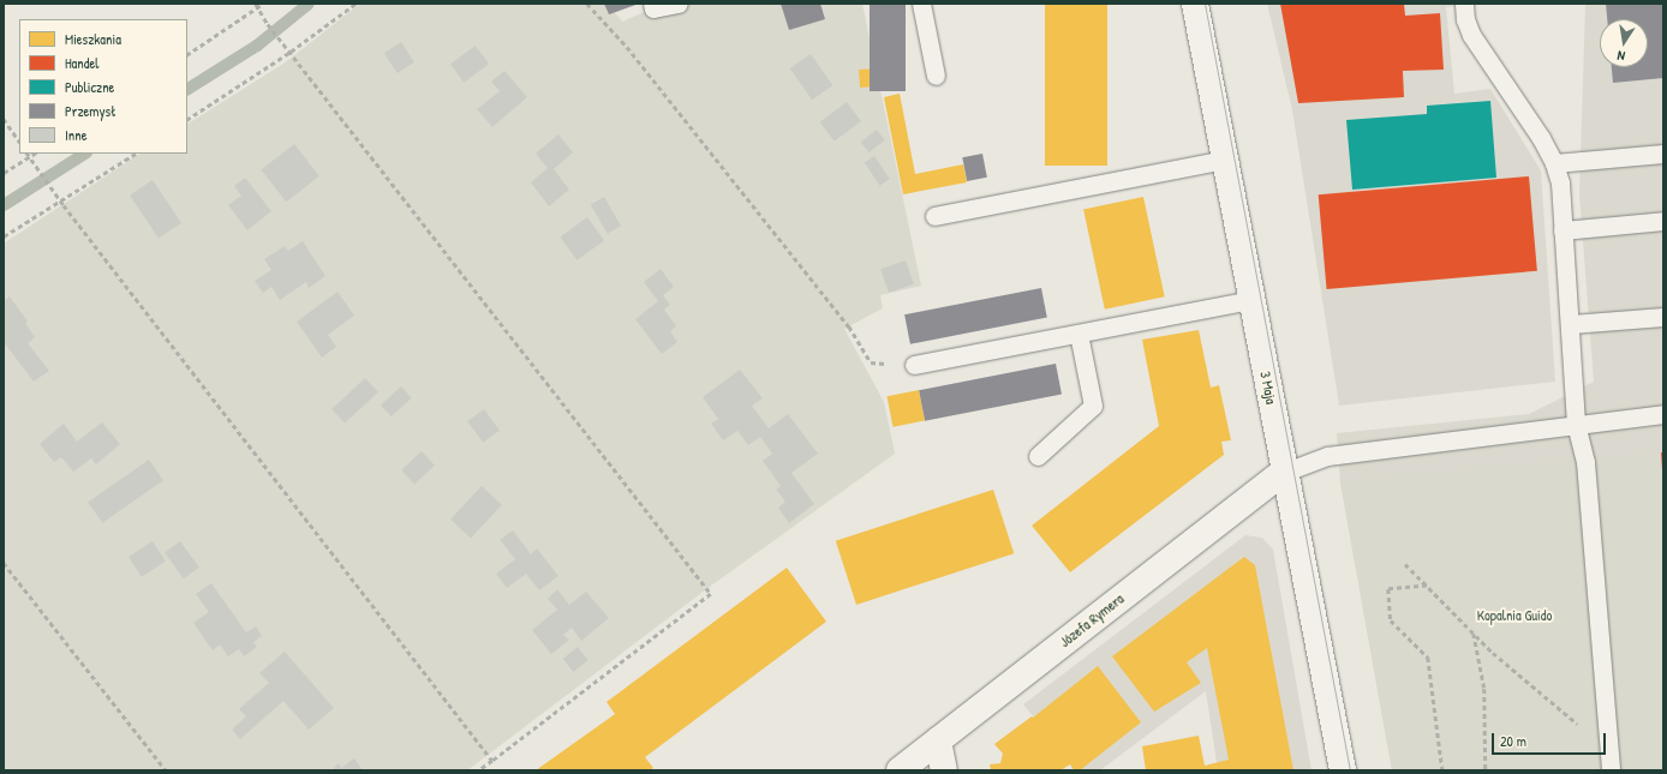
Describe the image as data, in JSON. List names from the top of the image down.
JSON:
{
  "streets": {
    "street": ["3 Maja", "Józefa Rymera"]
  },
  "crossings": [
    ["3 Maja", "Józefa Rymera"]
  ],
  "parks": ["Kopalnia Guido"],
  "legend": [
    "Mieszkania",
    "Handel",
    "Publiczne",
    "Przemysł",
    "Inne"
  ],
  "scale_bar": "20 m",
  "north": "bottom"
}
